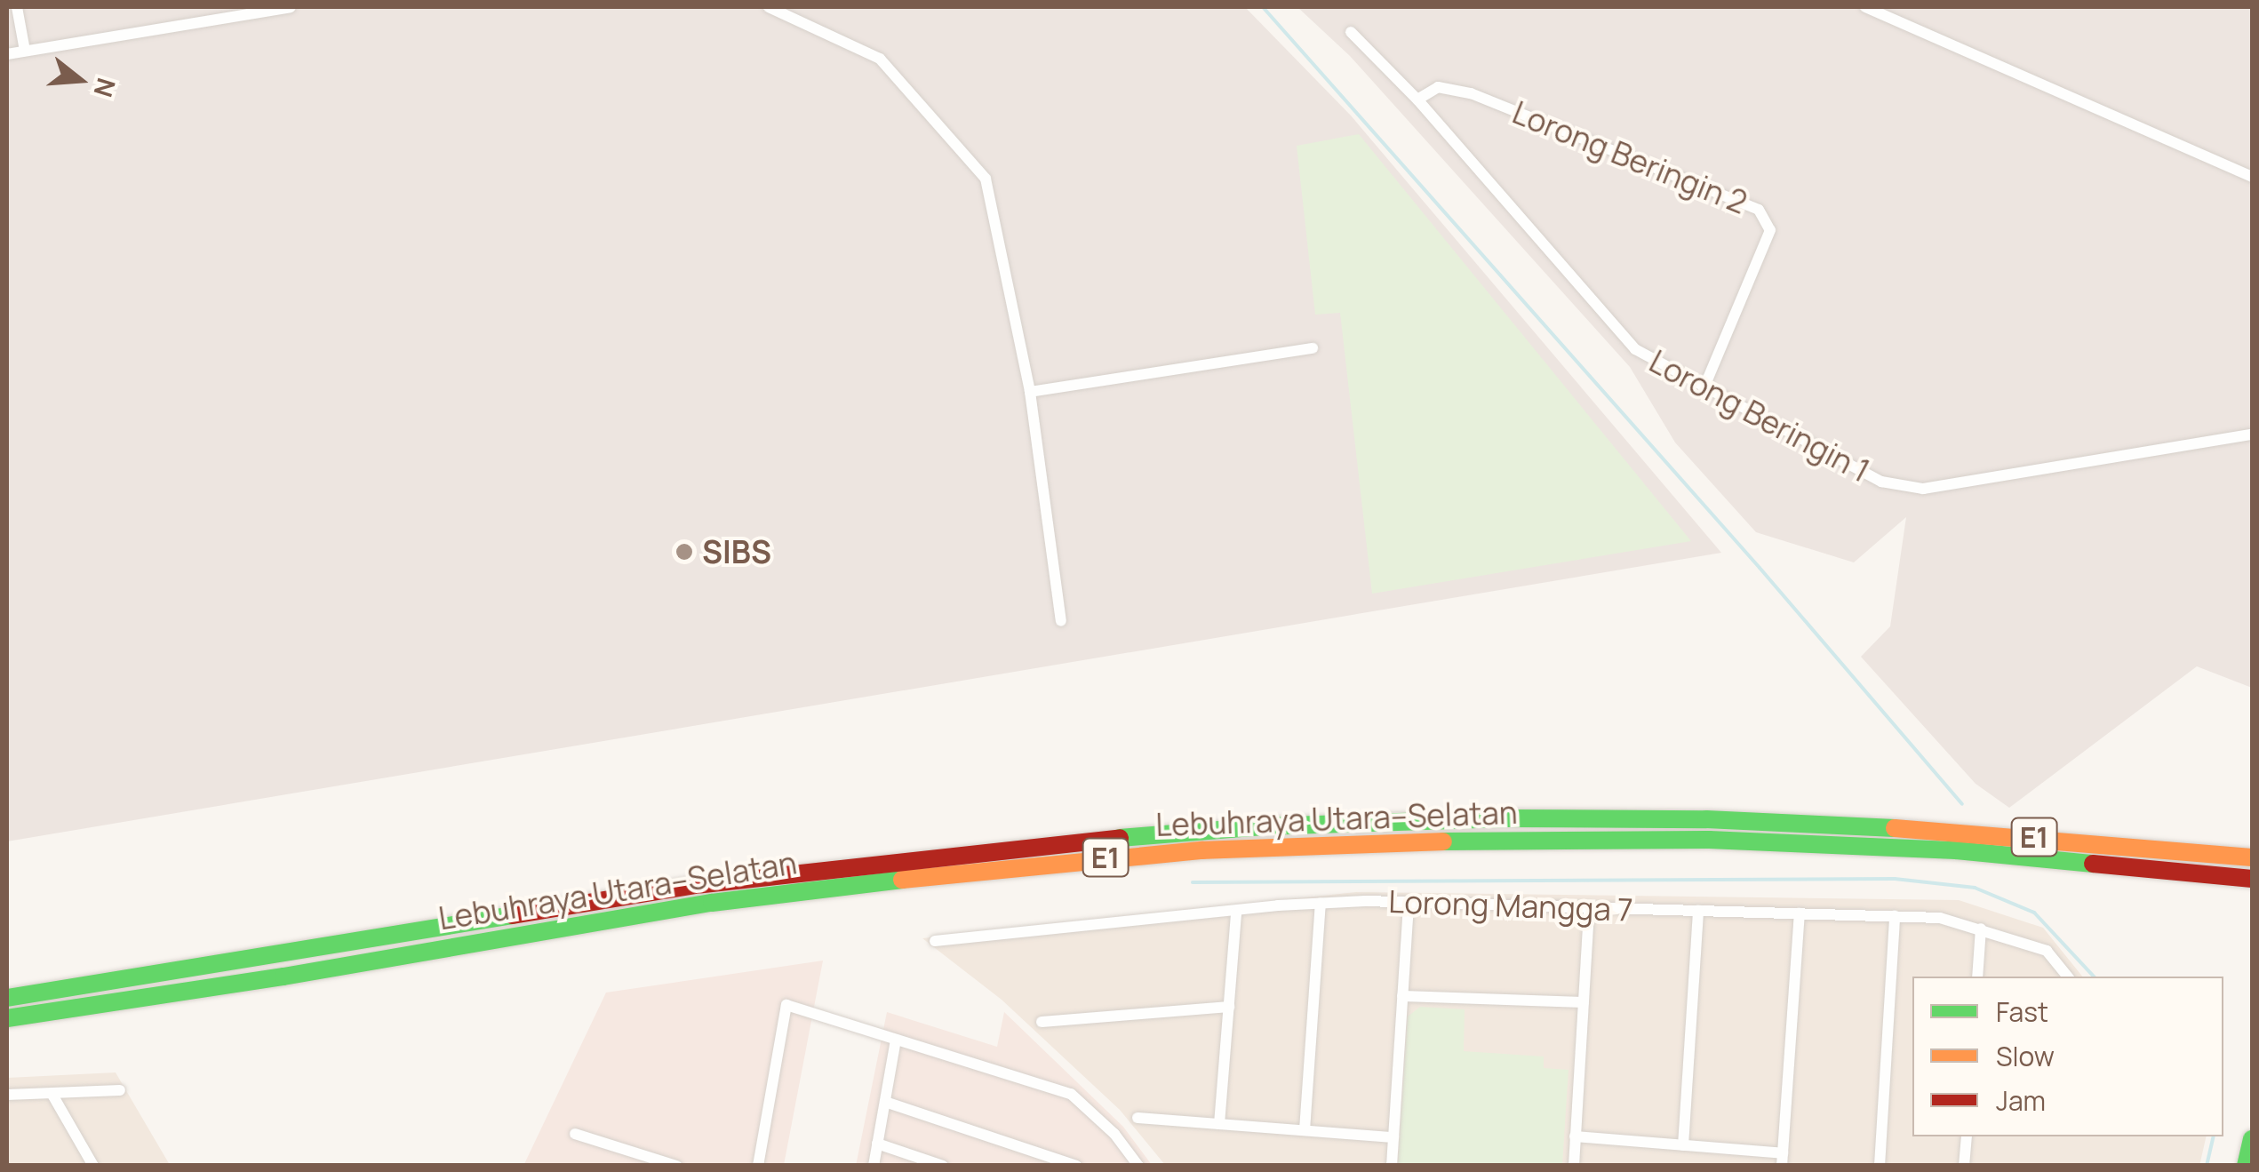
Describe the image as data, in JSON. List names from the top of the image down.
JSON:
{
  "streets": {
    "main road": ["Lebuhraya Utara–Selatan", "E1"],
    "street": ["Lorong Beringin 2", "Lorong Beringin 1", "Lorong Mangga 7"]
  },
  "crossings": [
    ["Lorong Beringin 2", "Lorong Beringin 1"]
  ],
  "places": ["SIBS"],
  "legend": ["Fast", "Slow", "Jam"],
  "north": "right"
}
